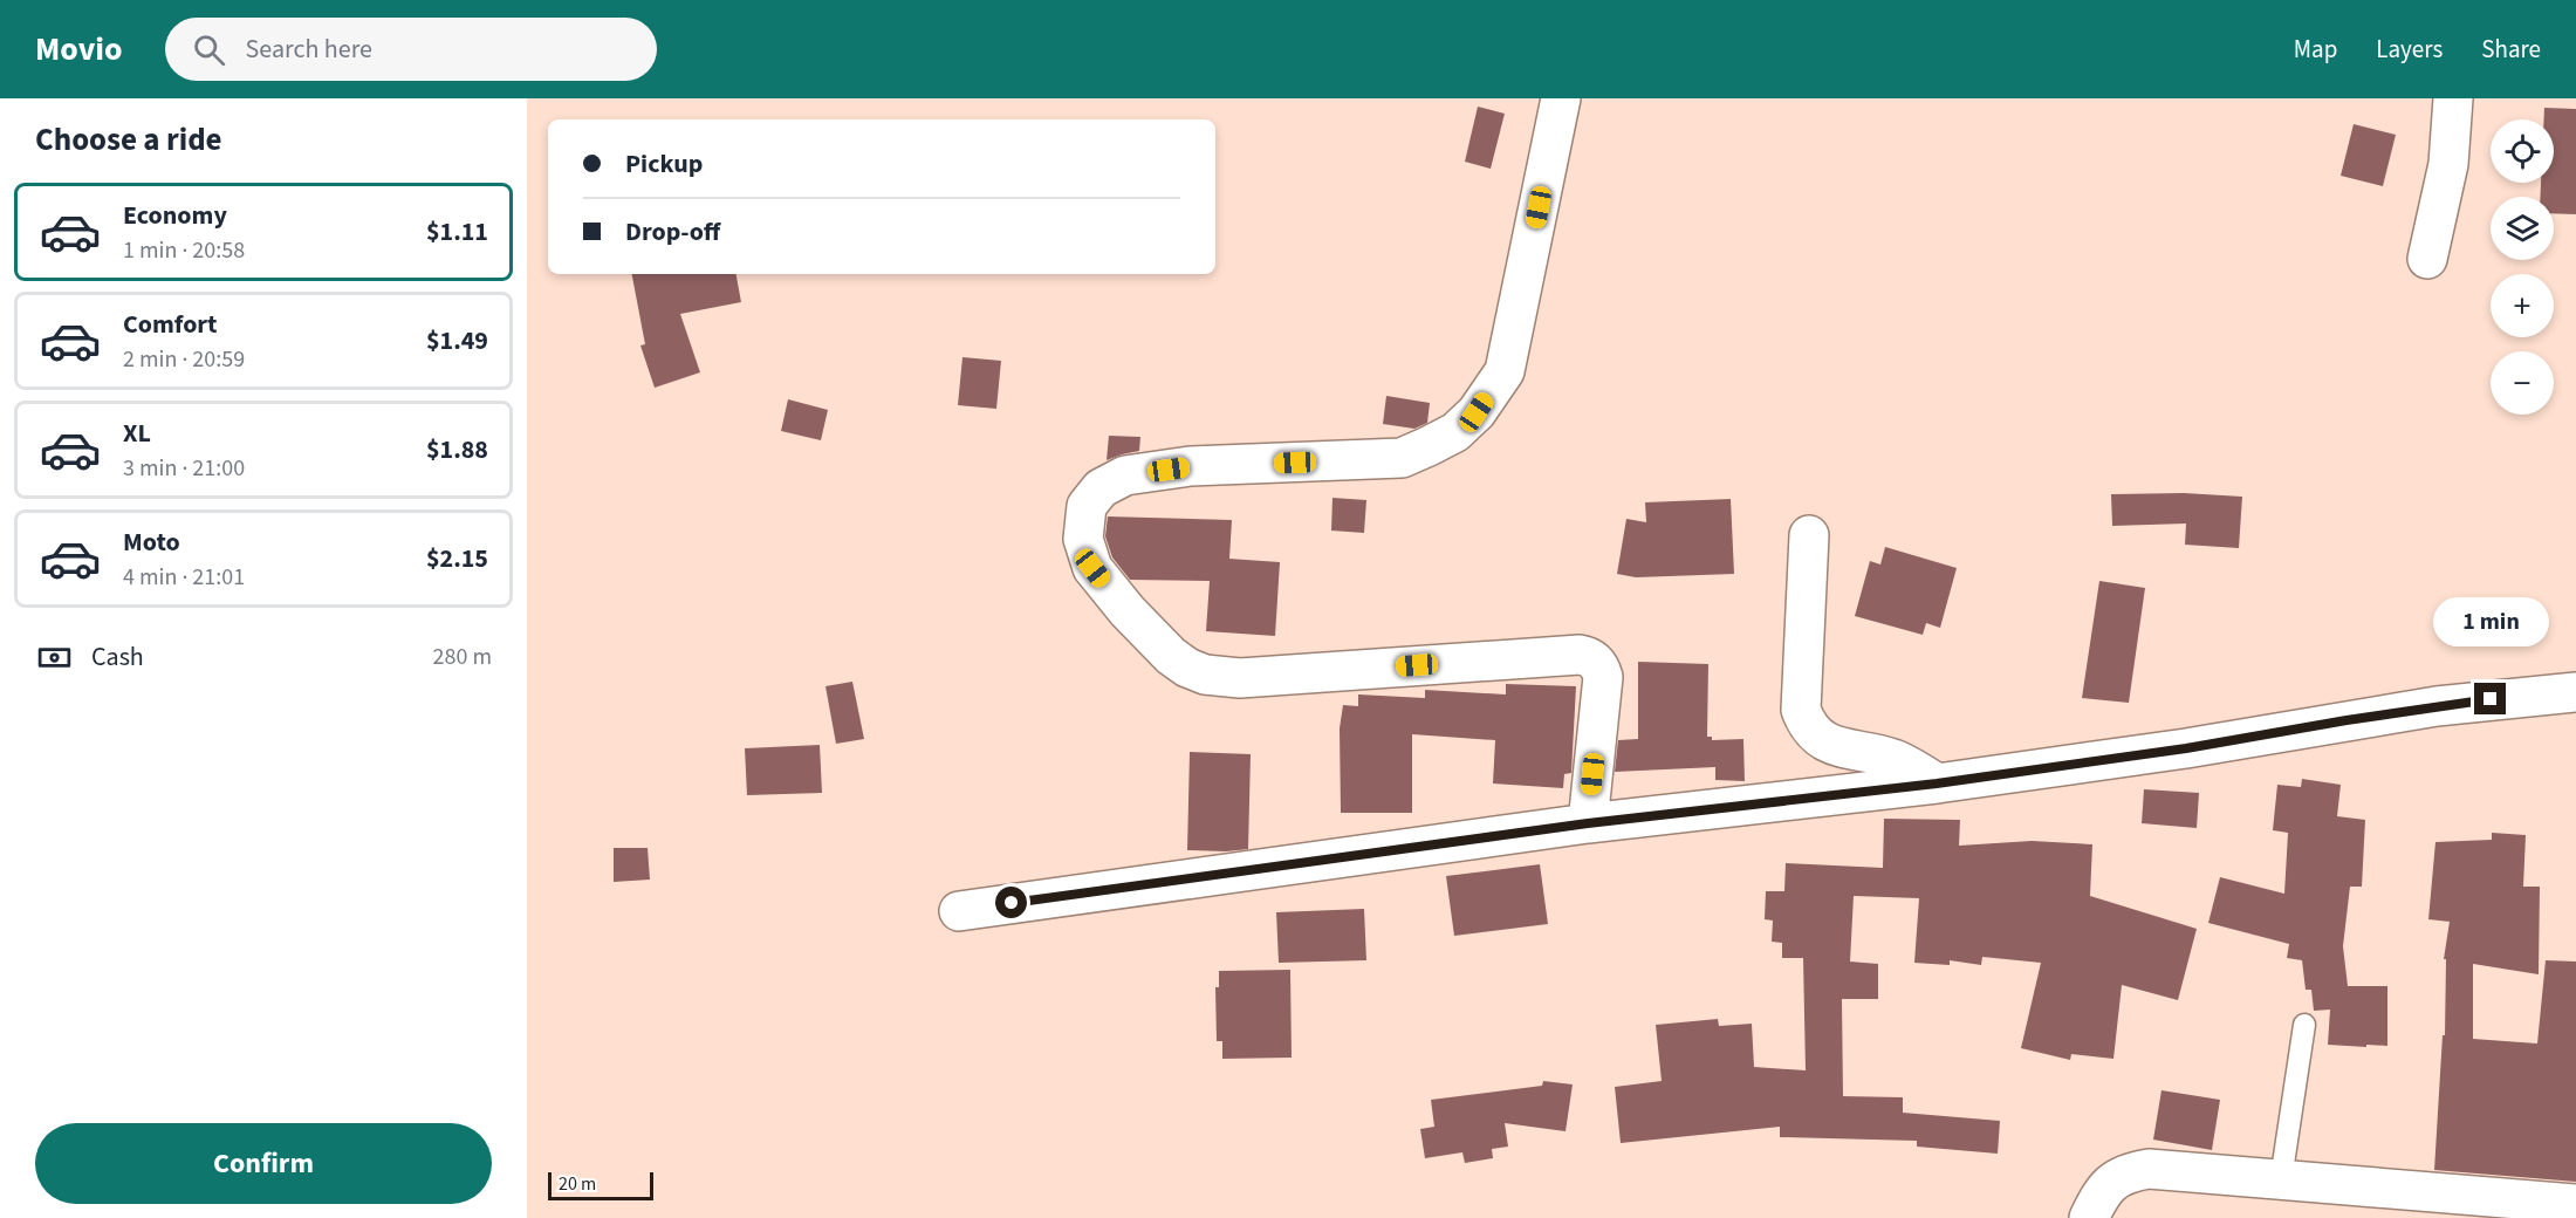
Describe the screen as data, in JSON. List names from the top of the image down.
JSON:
{
  "scale_bar": "20 m",
  "page": {
    "header": "Movio",
    "search": "Search here",
    "nav": ["Map", "Layers", "Share"],
    "heading": "Choose a ride",
    "map_buttons": ["+", "−"],
    "banner": ["Pickup", "Drop-off"],
    "list": [
      {
        "name": "Economy",
        "note": "1 min · 20:58",
        "value": "$1.11"
      },
      {
        "name": "Comfort",
        "note": "2 min · 20:59",
        "value": "$1.49"
      },
      {
        "name": "XL",
        "note": "3 min · 21:00",
        "value": "$1.88"
      },
      {
        "name": "Moto",
        "note": "4 min · 21:01",
        "value": "$2.15"
      }
    ],
    "bubble": "1 min",
    "pay": ["Cash", "280 m"],
    "buttons": "Confirm",
    "scale": "20 m"
  }
}
